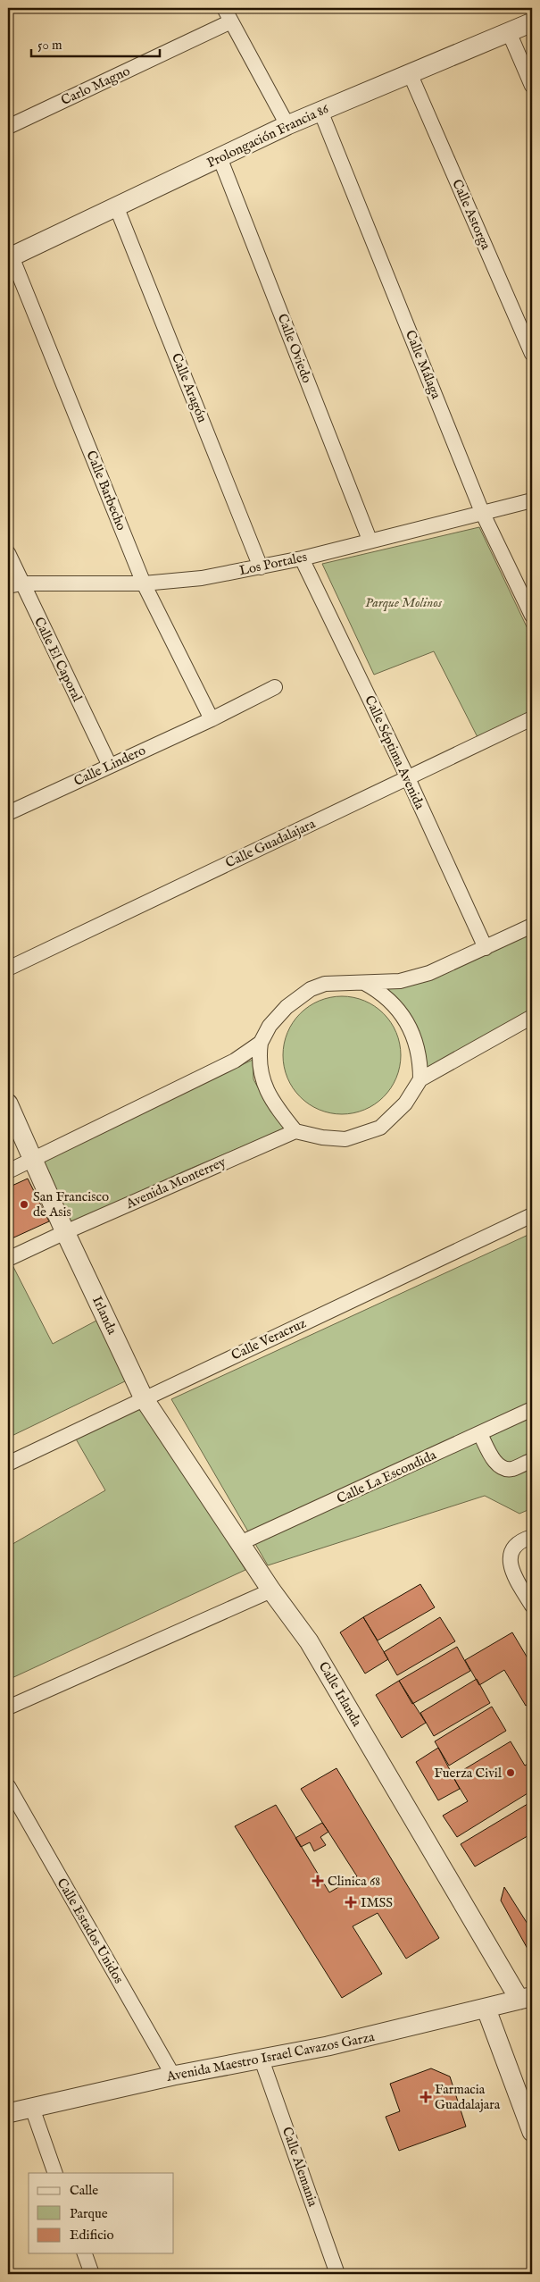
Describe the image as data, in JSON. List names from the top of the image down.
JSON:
{
  "streets": {
    "street": [
      "Carlo Magno",
      "Prolongación Francia 86",
      "Calle Astorga",
      "Calle Oviedo",
      "Calle Málaga",
      "Calle Aragón",
      "Calle Barbecho",
      "Los Portales",
      "Calle El Caporal",
      "Calle Séptima Avenida",
      "Calle Lindero",
      "Calle Guadalajara",
      "Avenida Monterrey",
      "Irlanda",
      "Calle Veracruz",
      "Calle La Escondida",
      "Calle Irlanda",
      "Calle Estados Unidos",
      "Avenida Maestro Israel Cavazos Garza",
      "Calle Alemania"
    ]
  },
  "crossings": [
    ["Prolongación Francia 86", "Calle Astorga"],
    ["Prolongación Francia 86", "Calle Oviedo"],
    ["Prolongación Francia 86", "Calle Málaga"],
    ["Prolongación Francia 86", "Calle Aragón"],
    ["Prolongación Francia 86", "Calle Barbecho"],
    ["Calle Oviedo", "Los Portales"],
    ["Calle Málaga", "Los Portales"],
    ["Calle Aragón", "Los Portales"],
    ["Calle Barbecho", "Los Portales"],
    ["Calle Barbecho", "Calle Lindero"],
    ["Los Portales", "Calle El Caporal"],
    ["Los Portales", "Calle Séptima Avenida"],
    ["Calle El Caporal", "Calle Lindero"],
    ["Calle Séptima Avenida", "Calle Guadalajara"],
    ["Avenida Monterrey", "Irlanda"],
    ["Irlanda", "Calle Veracruz"],
    ["Irlanda", "Calle Irlanda"],
    ["Calle Veracruz", "Calle Irlanda"],
    ["Calle La Escondida", "Calle Irlanda"],
    ["Calle Irlanda", "Avenida Maestro Israel Cavazos Garza"],
    ["Calle Estados Unidos", "Avenida Maestro Israel Cavazos Garza"],
    ["Avenida Maestro Israel Cavazos Garza", "Calle Alemania"]
  ],
  "parks": ["Parque Molinos"],
  "places": {
    "other": ["San Francisco de Asis", "Fuerza Civil"],
    "health": ["Clinica 68", "IMSS", "Farmacia Guadalajara"]
  },
  "legend": ["Calle", "Parque", "Edificio"],
  "scale_bar": "50 m"
}
